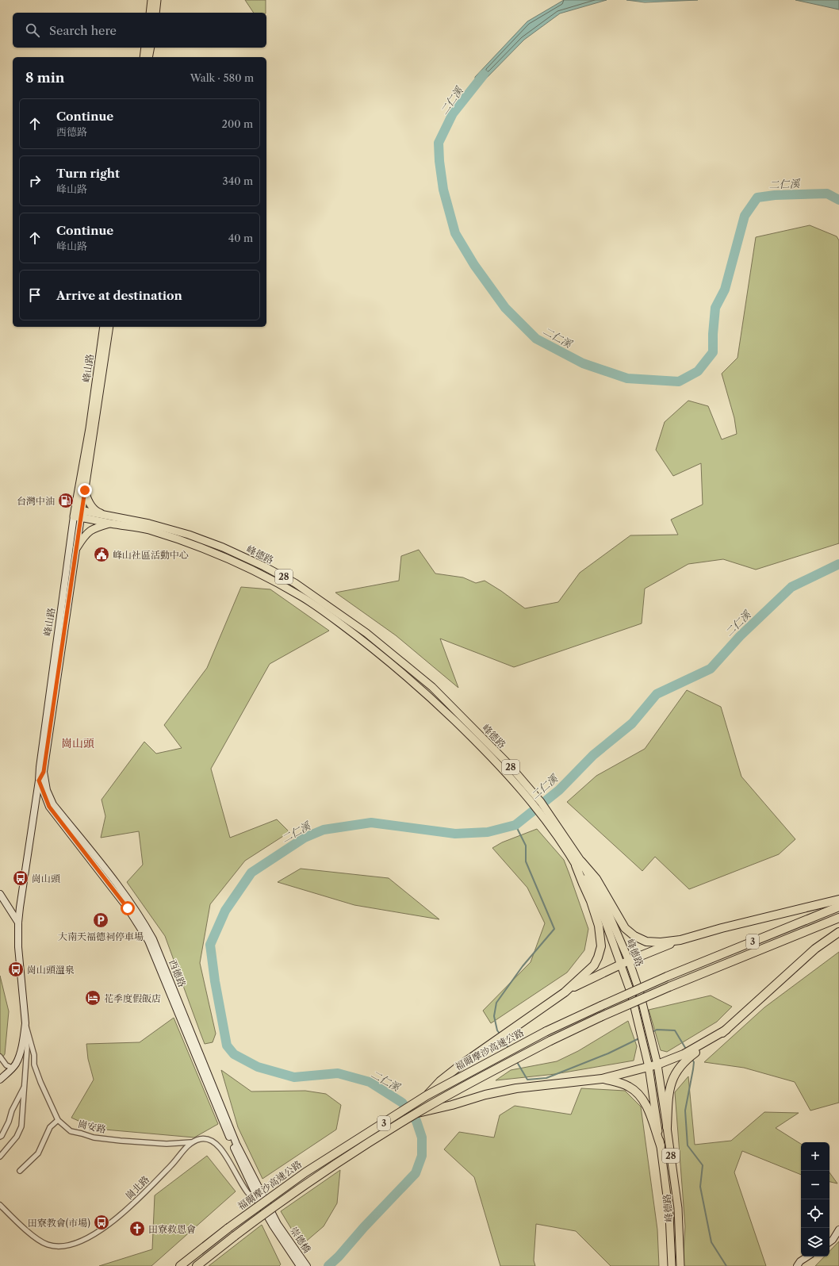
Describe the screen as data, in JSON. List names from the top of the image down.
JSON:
{
  "streets": {
    "highway": ["3", "福爾摩沙高速公路"],
    "main road": ["峰山路", "峰德路", "28"],
    "street": [
      "西德路",
      "崗安路",
      "崗北路",
      "崇德橋"
    ]
  },
  "crossings": [
    ["峰山路", "峰德路"],
    ["峰山路", "西德路"],
    ["峰山路", "崗安路"],
    ["西德路", "崇德橋"],
    ["崗安路", "崗北路"]
  ],
  "districts": ["崗山頭"],
  "water": ["二仁溪"],
  "places": {
    "fuel station": ["台灣中油"],
    "public building": ["峰山社區活動中心"],
    "bus stop": ["崗山頭", "崗山頭溫泉", "田寮教會(市場)"],
    "parking": ["大南天福德祠停車場"],
    "hotel": ["花季度假飯店"],
    "church": ["田寮救恩會"]
  },
  "page": {
    "search": "Search here",
    "heading": ["8 min", "Walk · 580 m"],
    "list": [
      ["Continue", "西德路", "200 m"],
      ["Turn right", "峰山路", "340 m"],
      ["Continue", "峰山路", "40 m"],
      "Arrive at destination"
    ],
    "map_buttons": ["+", "−"]
  }
}
